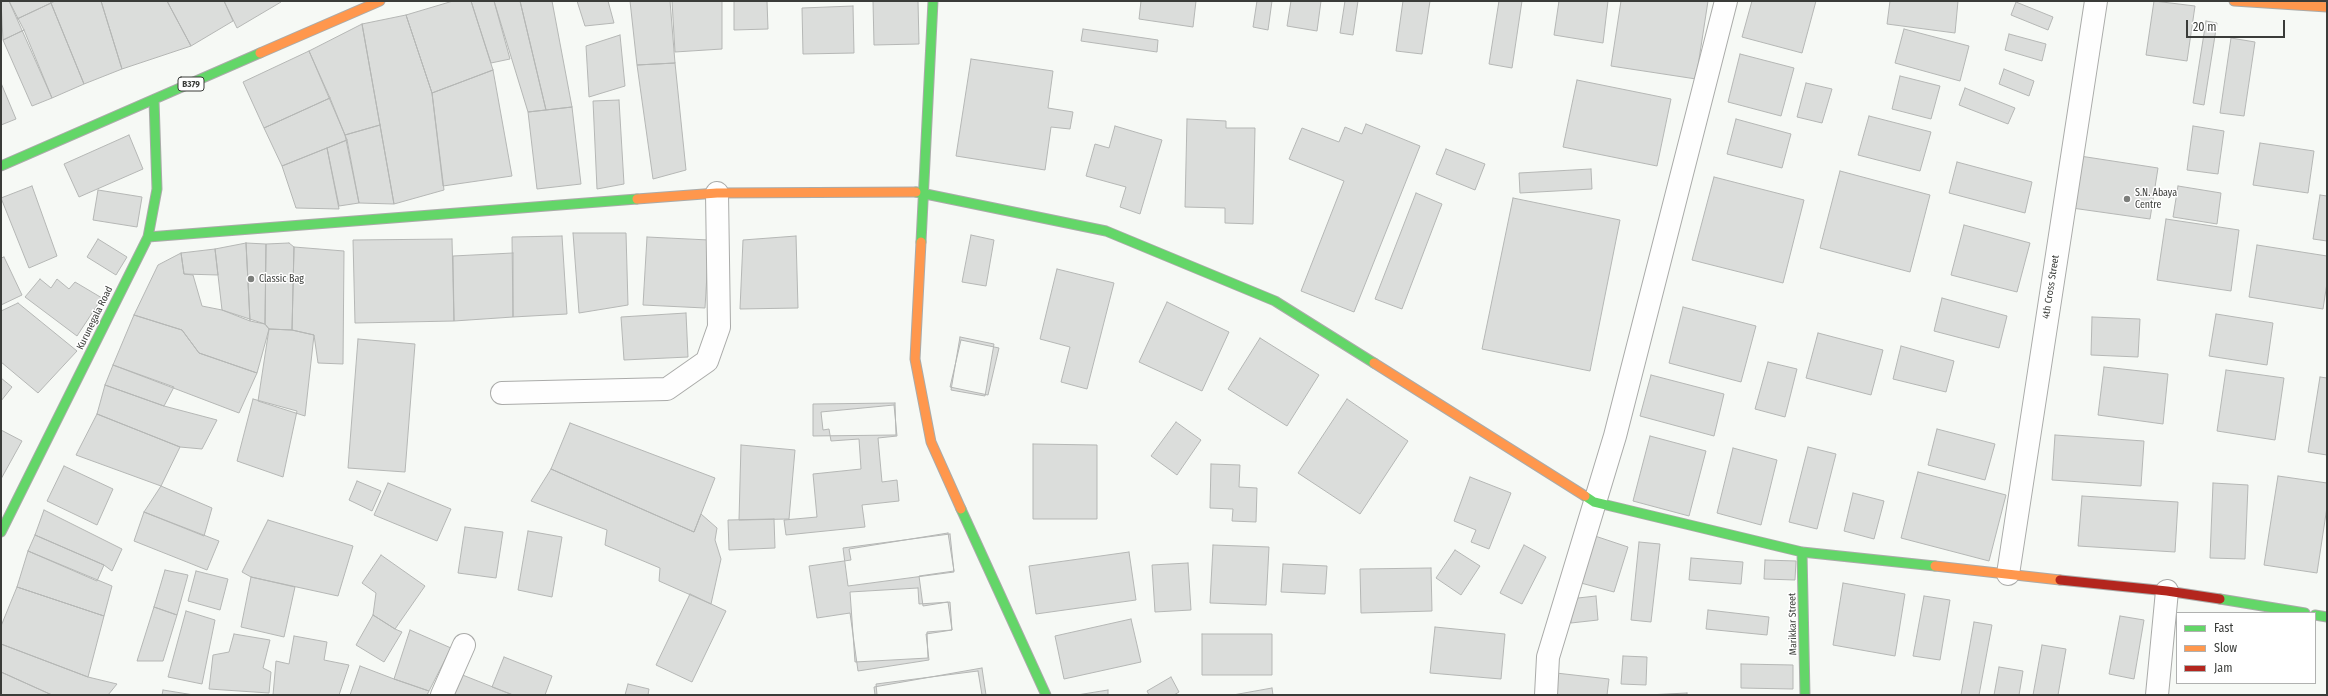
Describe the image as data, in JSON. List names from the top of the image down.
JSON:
{
  "streets": {
    "street": [
      "B379",
      "4th Cross Street",
      "Kurunegala Road",
      "Marikkar Street"
    ]
  },
  "crossings": [
    ["B379", "Kurunegala Road"]
  ],
  "places": ["S.N. Abaya Centre", "Classic Bag"],
  "legend": ["Fast", "Slow", "Jam"],
  "scale_bar": "20 m"
}
